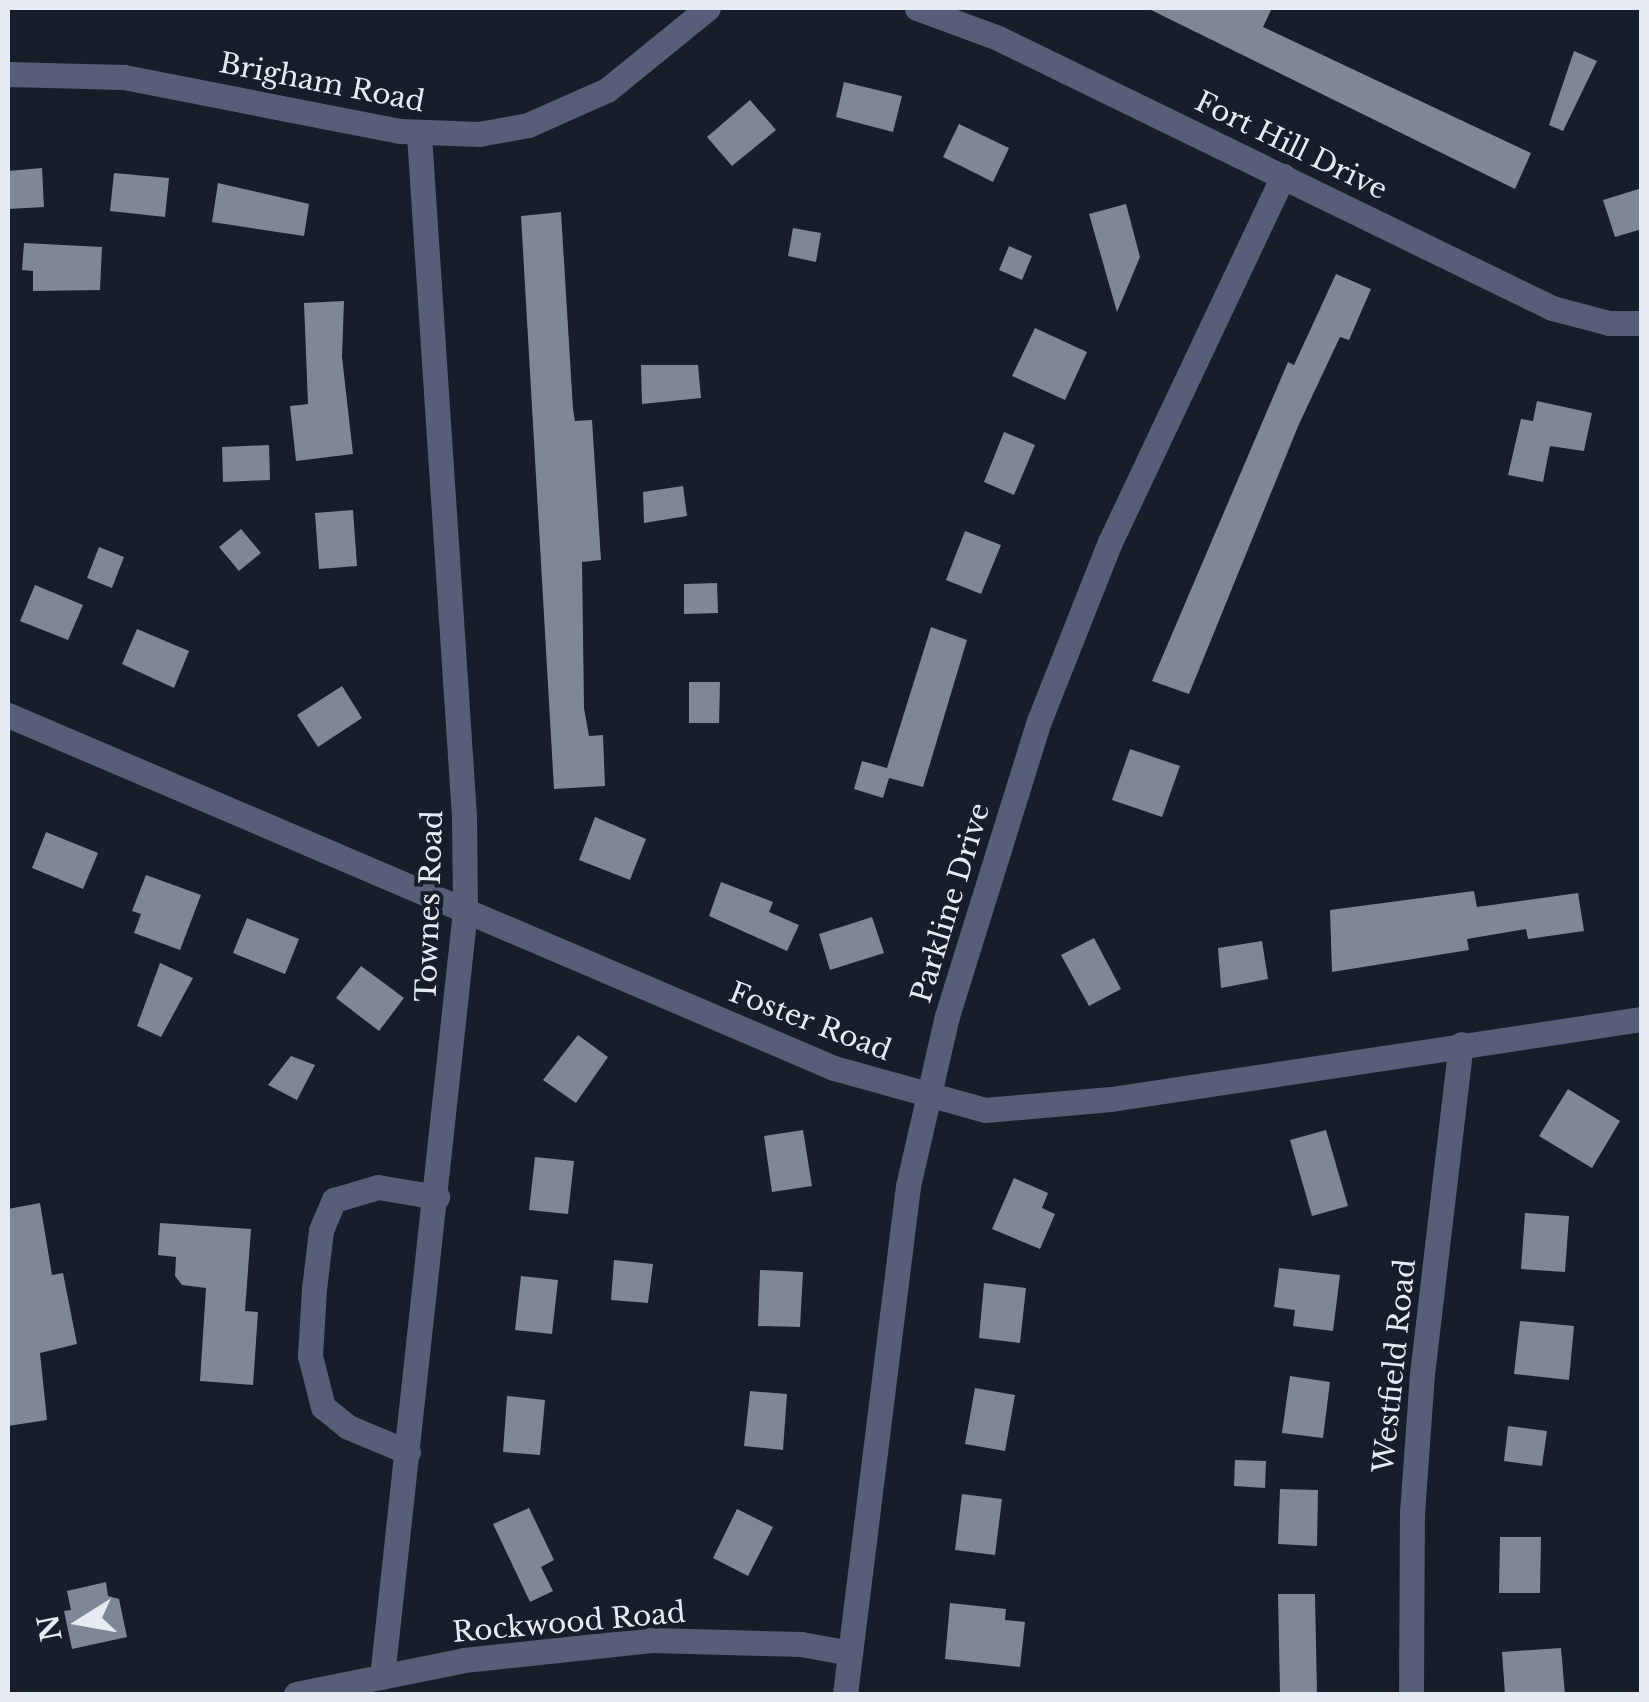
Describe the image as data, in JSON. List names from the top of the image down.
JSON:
{
  "streets": {
    "street": [
      "Brigham Road",
      "Fort Hill Drive",
      "Parkline Drive",
      "Townes Road",
      "Foster Road",
      "Westfield Road",
      "Rockwood Road"
    ]
  },
  "crossings": [
    ["Brigham Road", "Townes Road"],
    ["Fort Hill Drive", "Parkline Drive"],
    ["Parkline Drive", "Foster Road"],
    ["Parkline Drive", "Rockwood Road"],
    ["Townes Road", "Foster Road"],
    ["Townes Road", "Rockwood Road"],
    ["Foster Road", "Westfield Road"]
  ],
  "north": "left"
}
